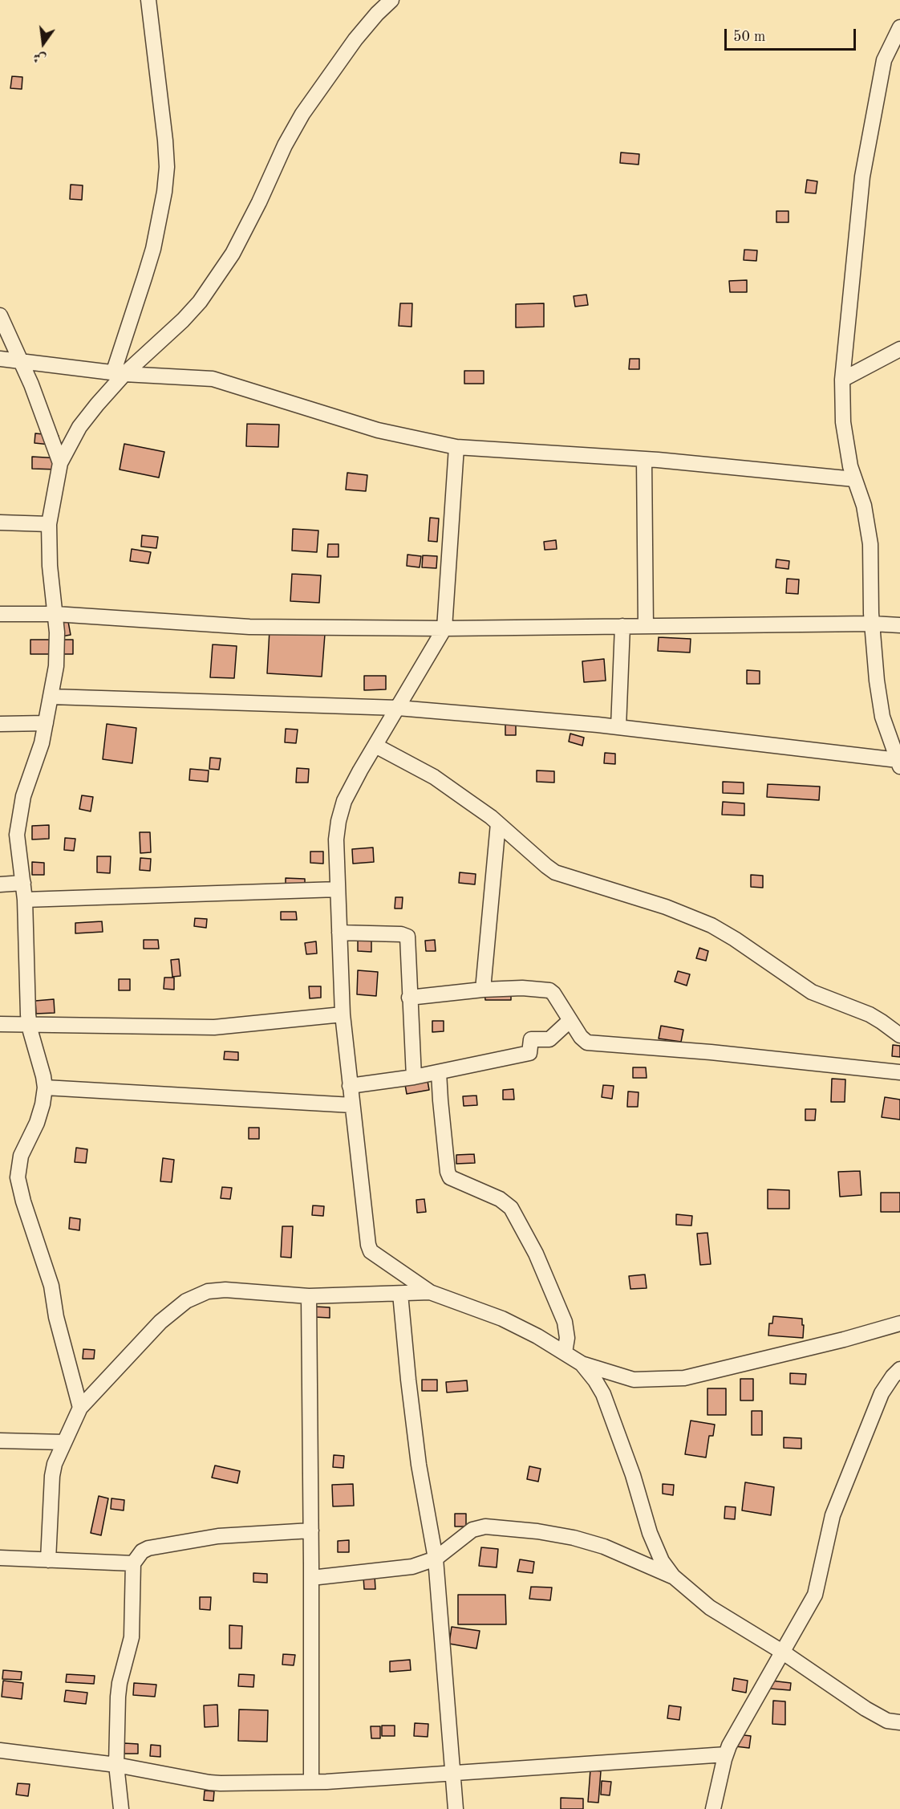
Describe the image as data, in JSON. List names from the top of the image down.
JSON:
{
  "scale_bar": "50 m",
  "north": "bottom"
}
